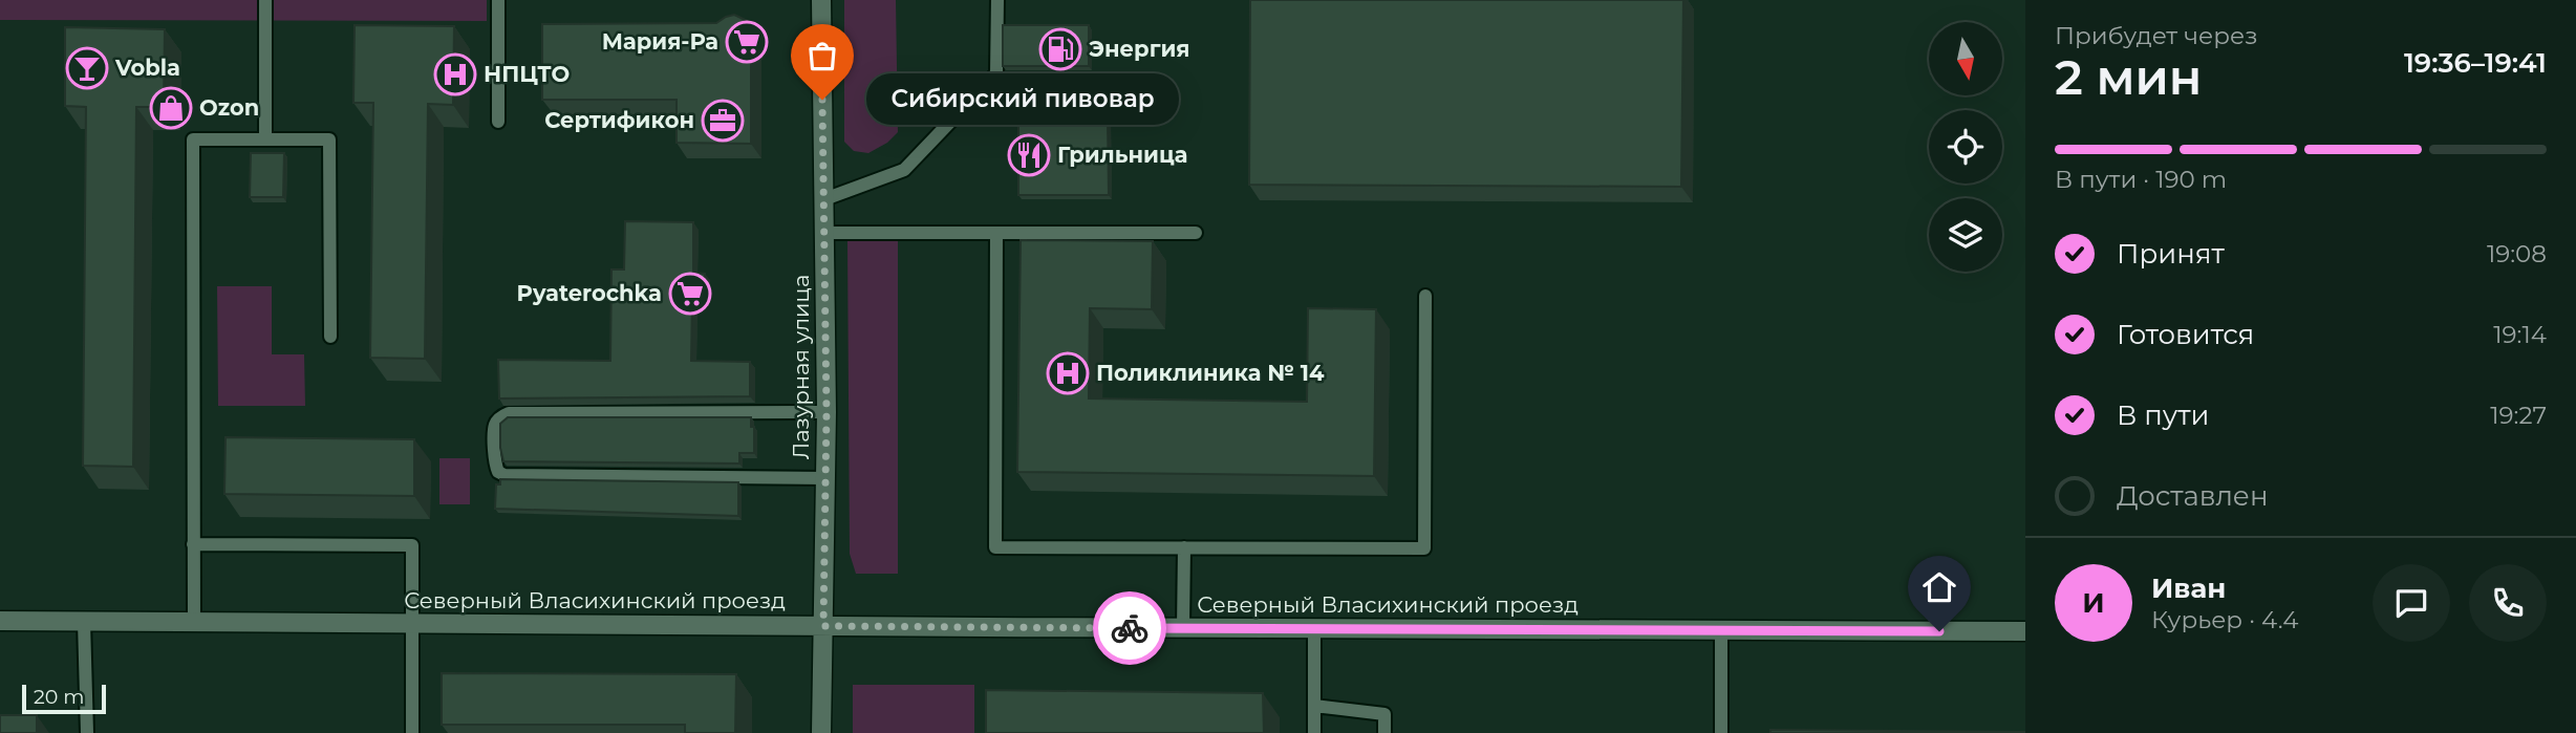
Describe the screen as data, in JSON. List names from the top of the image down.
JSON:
{
  "streets": {
    "street": ["Лазурная улица", "Северный Власихинский проезд"]
  },
  "crossings": [
    ["Лазурная улица", "Северный Власихинский проезд"]
  ],
  "places": {
    "supermarket": ["Мария-Ра", "Pyaterochka"],
    "fuel station": ["Энергия"],
    "bar": ["Vobla"],
    "hospital": ["НПЦТО", "Поликлиника № 14"],
    "other": ["Сибирский пивовар"],
    "shop": ["Ozon"],
    "office": ["Сертификон"],
    "restaurant": ["Грильница"]
  },
  "scale_bar": "20 m",
  "north": "bottom",
  "page": {
    "heading": ["2 мин", "Прибудет через", "19:36–19:41"],
    "panel": ["Иван", "Курьер · 4.4"],
    "bubble": "Сибирский пивовар",
    "bar": "В пути · 190 m",
    "list": [
      ["Принят", "19:08"],
      ["Готовится", "19:14"],
      ["В пути", "19:27"],
      "Доставлен"
    ],
    "round": "И",
    "scale": "20 m"
  }
}
